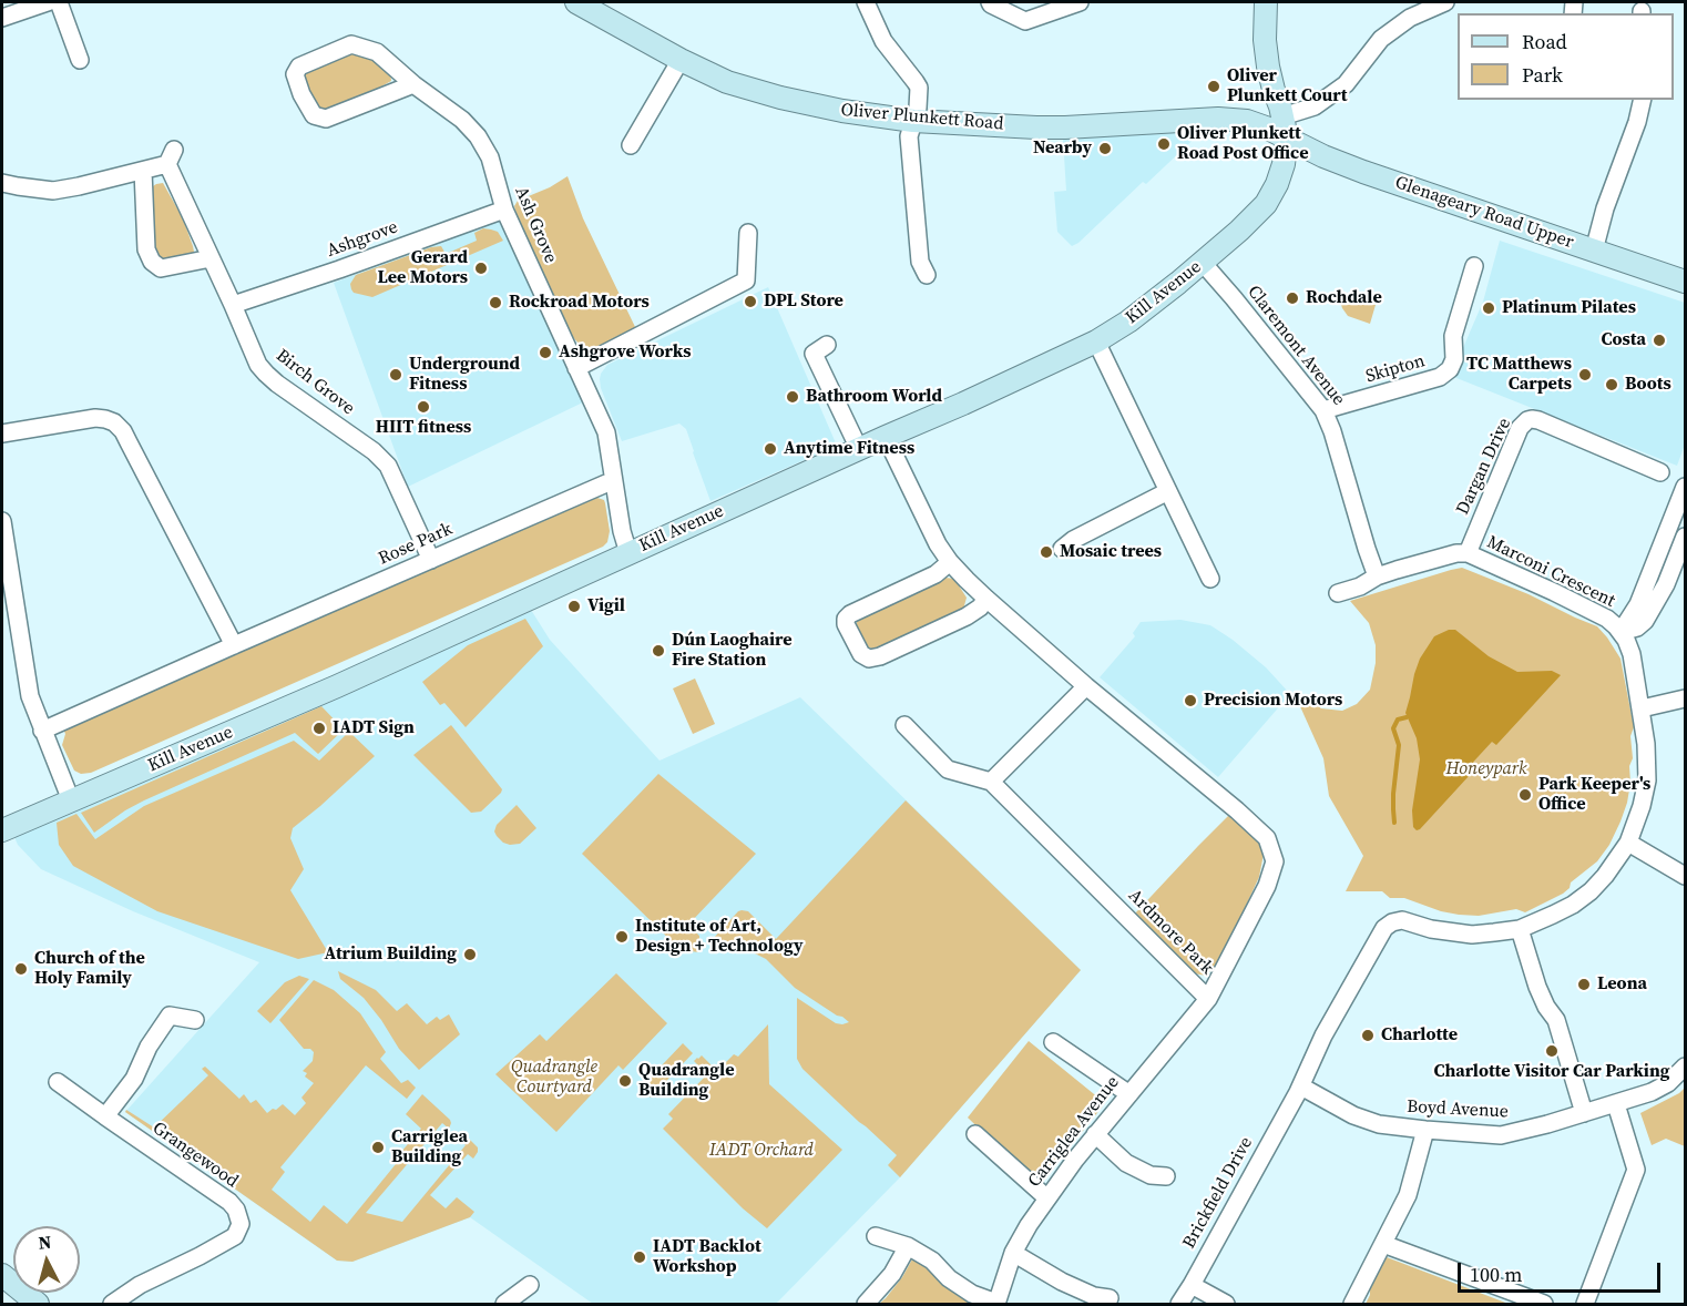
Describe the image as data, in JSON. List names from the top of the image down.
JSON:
{
  "streets": {
    "main road": ["Oliver Plunkett Road", "Glenageary Road Upper", "Kill Avenue"],
    "street": [
      "Ash Grove",
      "Ashgrove",
      "Claremont Avenue",
      "Skipton",
      "Birch Grove",
      "Dargan Drive",
      "Rose Park",
      "Marconi Crescent",
      "Ardmore Park",
      "Boyd Avenue",
      "Carriglea Avenue",
      "Grangewood",
      "Brickfield Drive"
    ]
  },
  "crossings": [
    ["Oliver Plunkett Road", "Glenageary Road Upper"],
    ["Oliver Plunkett Road", "Kill Avenue"],
    ["Glenageary Road Upper", "Kill Avenue"],
    ["Ash Grove", "Ashgrove"],
    ["Ash Grove", "Kill Avenue"],
    ["Ash Grove", "Rose Park"],
    ["Ashgrove", "Birch Grove"],
    ["Kill Avenue", "Claremont Avenue"],
    ["Kill Avenue", "Ardmore Park"],
    ["Claremont Avenue", "Skipton"],
    ["Claremont Avenue", "Marconi Crescent"],
    ["Birch Grove", "Rose Park"],
    ["Dargan Drive", "Marconi Crescent"],
    ["Marconi Crescent", "Brickfield Drive"],
    ["Ardmore Park", "Carriglea Avenue"],
    ["Boyd Avenue", "Brickfield Drive"]
  ],
  "parks": ["Honeypark", "Quadrangle Courtyard", "IADT Orchard"],
  "places": [
    "Oliver Plunkett Court",
    "Oliver Plunkett Road Post Office",
    "Nearby",
    "Gerard Lee Motors",
    "Rochdale",
    "DPL Store",
    "Rockroad Motors",
    "Platinum Pilates",
    "Costa",
    "Ashgrove Works",
    "Underground Fitness",
    "TC Matthews Carpets",
    "Boots",
    "Bathroom World",
    "HIIT fitness",
    "Anytime Fitness",
    "Mosaic trees",
    "Vigil",
    "Dún Laoghaire Fire Station",
    "Precision Motors",
    "IADT Sign",
    "Park Keeper's Office",
    "Institute of Art, Design + Technology",
    "Atrium Building",
    "Church of the Holy Family",
    "Leona",
    "Charlotte",
    "Charlotte Visitor Car Parking",
    "Quadrangle Building",
    "Carriglea Building",
    "IADT Backlot Workshop"
  ],
  "legend": ["Road", "Park"],
  "scale_bar": "100 m",
  "north": "top"
}
